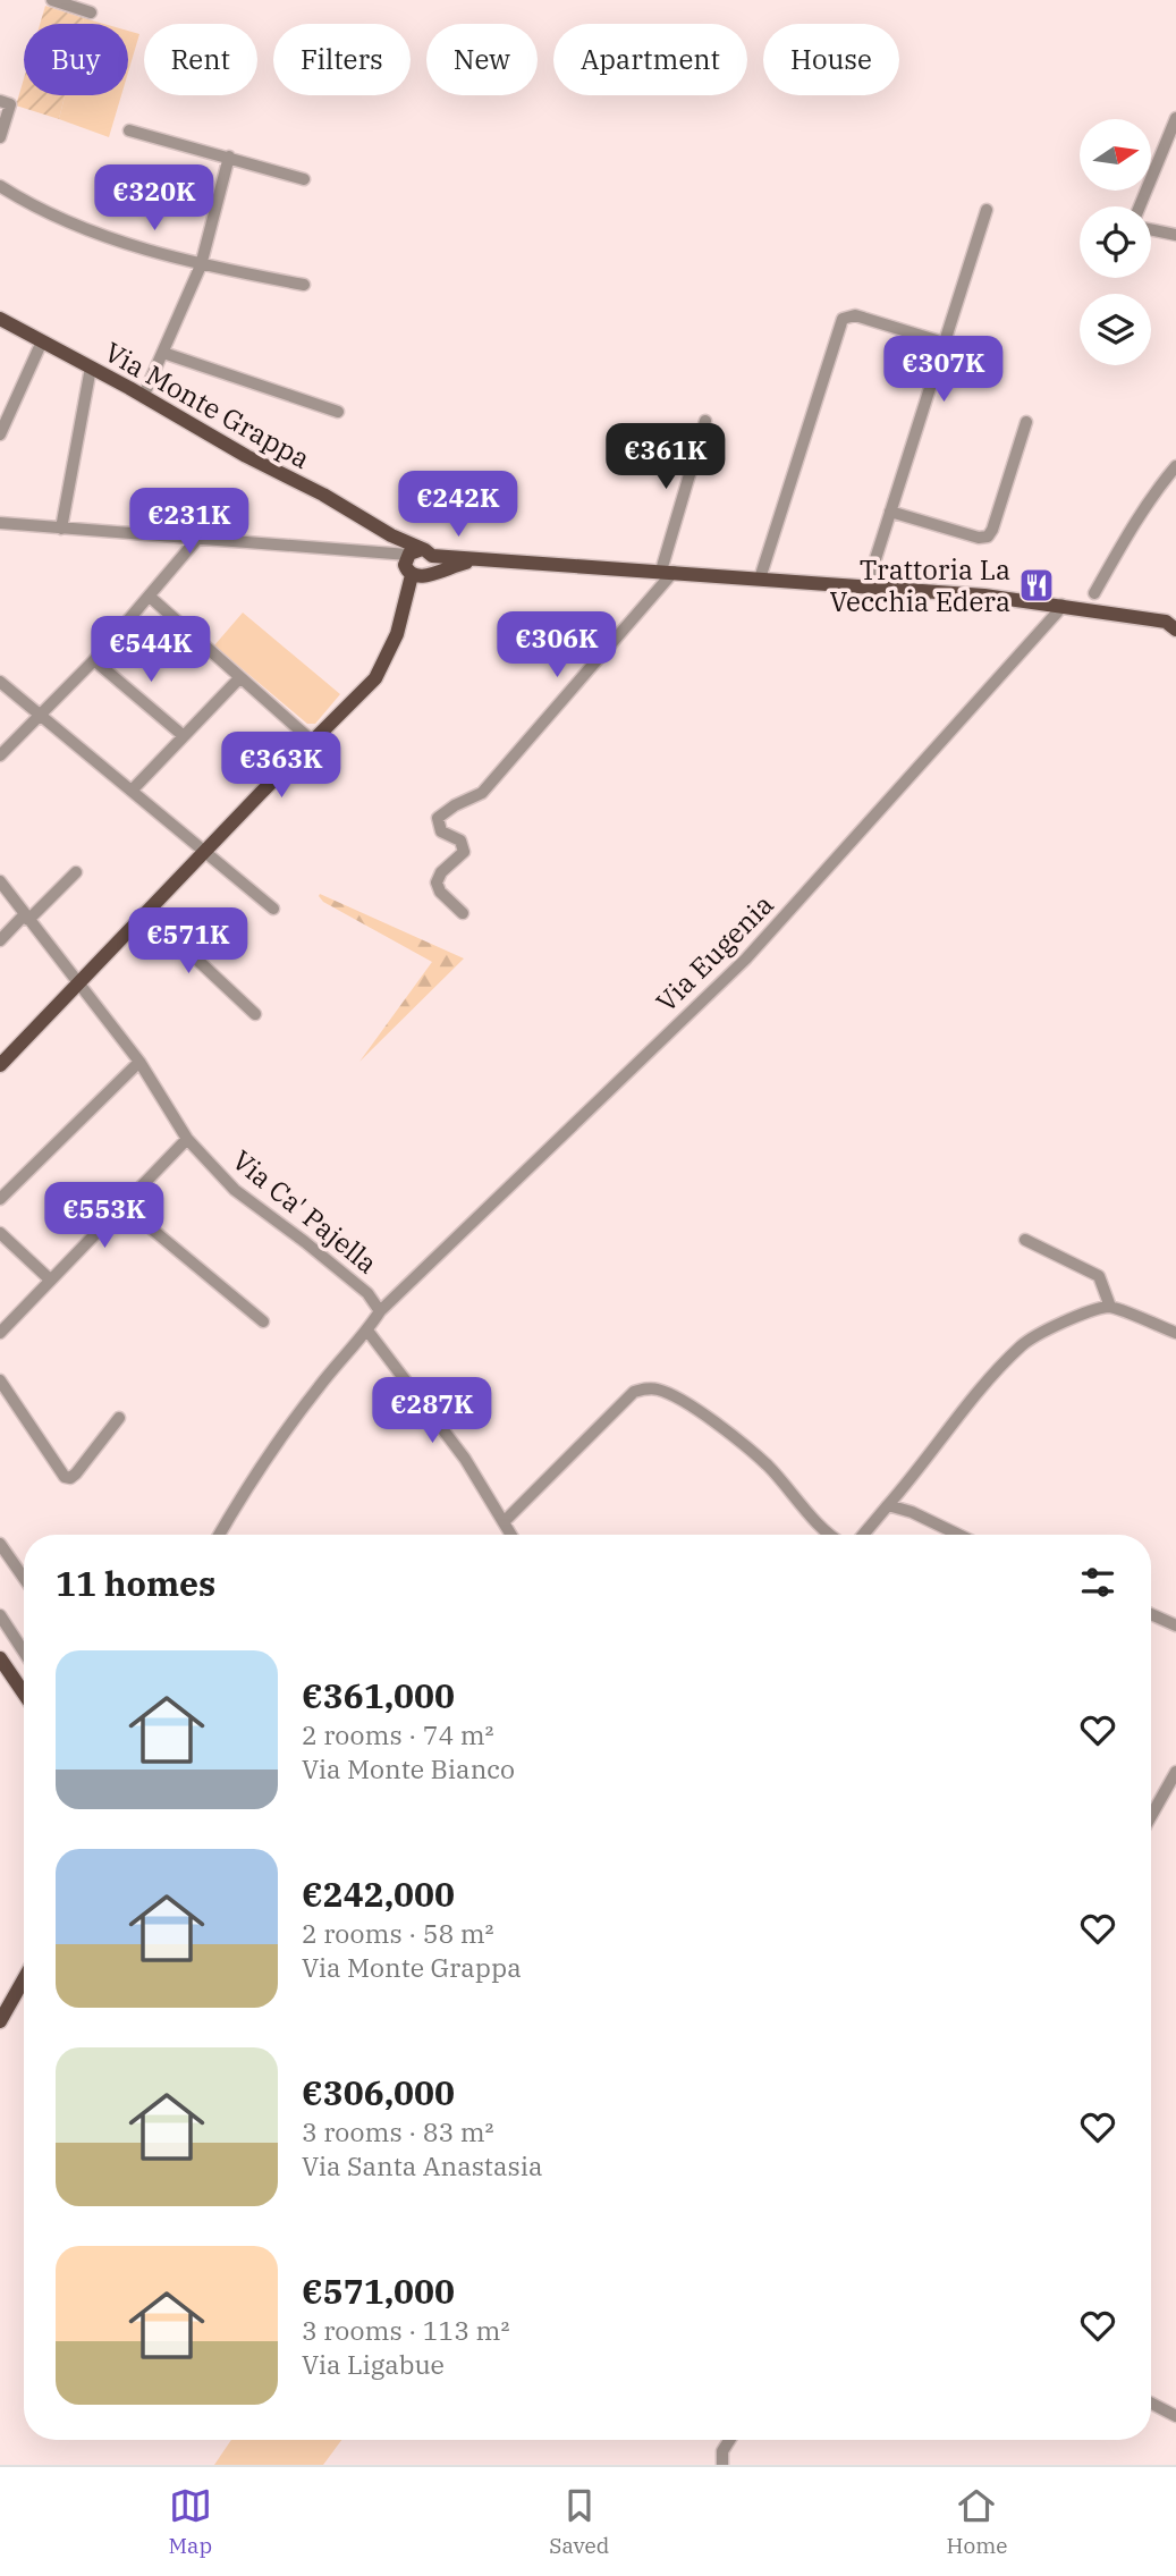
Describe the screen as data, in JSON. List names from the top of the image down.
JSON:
{
  "streets": {
    "main road": ["Via Monte Grappa"],
    "street": ["Via Eugenia", "Via Ca' Pajella"]
  },
  "crossings": [
    ["Via Eugenia", "Via Ca' Pajella"]
  ],
  "places": {
    "restaurant": ["Trattoria La Vecchia Edera"]
  },
  "north": "right",
  "page": {
    "chip": [
      "Buy",
      "Rent",
      "Filters",
      "New",
      "Apartment",
      "House"
    ],
    "price": [
      "€320K",
      "€307K",
      "€361K",
      "€242K",
      "€231K",
      "€306K",
      "€544K",
      "€363K",
      "€571K",
      "€553K",
      "€287K"
    ],
    "heading": "11 homes",
    "list": [
      {
        "name": "€361,000",
        "note": "2 rooms · 74 m² · Via Monte Bianco"
      },
      {
        "name": "€242,000",
        "note": "2 rooms · 58 m² · Via Monte Grappa"
      },
      {
        "name": "€306,000",
        "note": "3 rooms · 83 m² · Via Santa Anastasia"
      },
      {
        "name": "€571,000",
        "note": "3 rooms · 113 m² · Via Ligabue"
      }
    ],
    "tabs": ["Map", "Saved", "Home"]
  }
}
